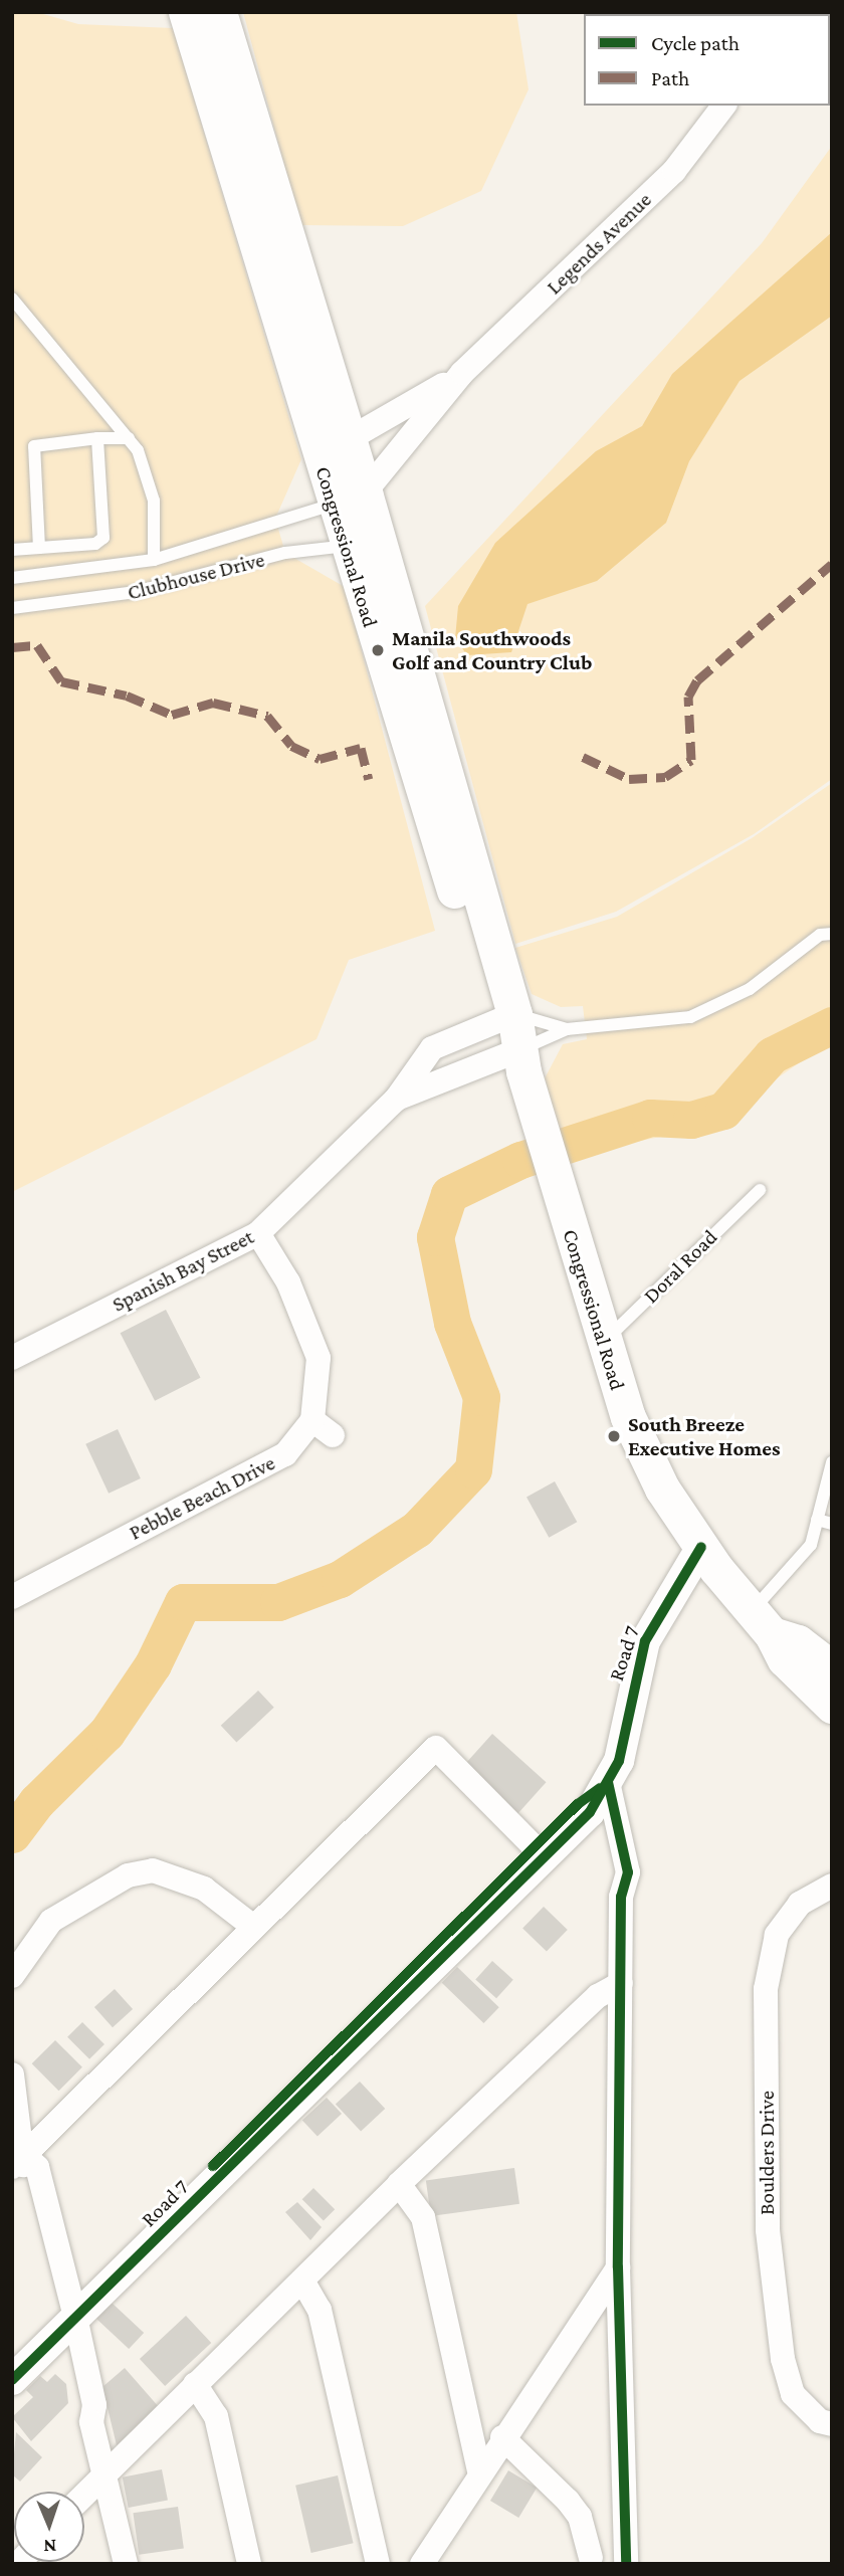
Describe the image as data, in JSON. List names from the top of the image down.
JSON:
{
  "streets": {
    "main road": ["Congressional Road"],
    "street": [
      "Legends Avenue",
      "Spanish Bay Street",
      "Pebble Beach Drive",
      "Road 7",
      "Boulders Drive"
    ],
    "lane": ["Clubhouse Drive", "Doral Road"]
  },
  "crossings": [
    ["Legends Avenue", "Congressional Road"],
    ["Legends Avenue", "Clubhouse Drive"],
    ["Congressional Road", "Clubhouse Drive"],
    ["Congressional Road", "Doral Road"],
    ["Congressional Road", "Spanish Bay Street"],
    ["Congressional Road", "Road 7"]
  ],
  "places": ["Manila Southwoods Golf and Country Club", "South Breeze Executive Homes"],
  "legend": ["Cycle path", "Path"],
  "north": "bottom"
}
